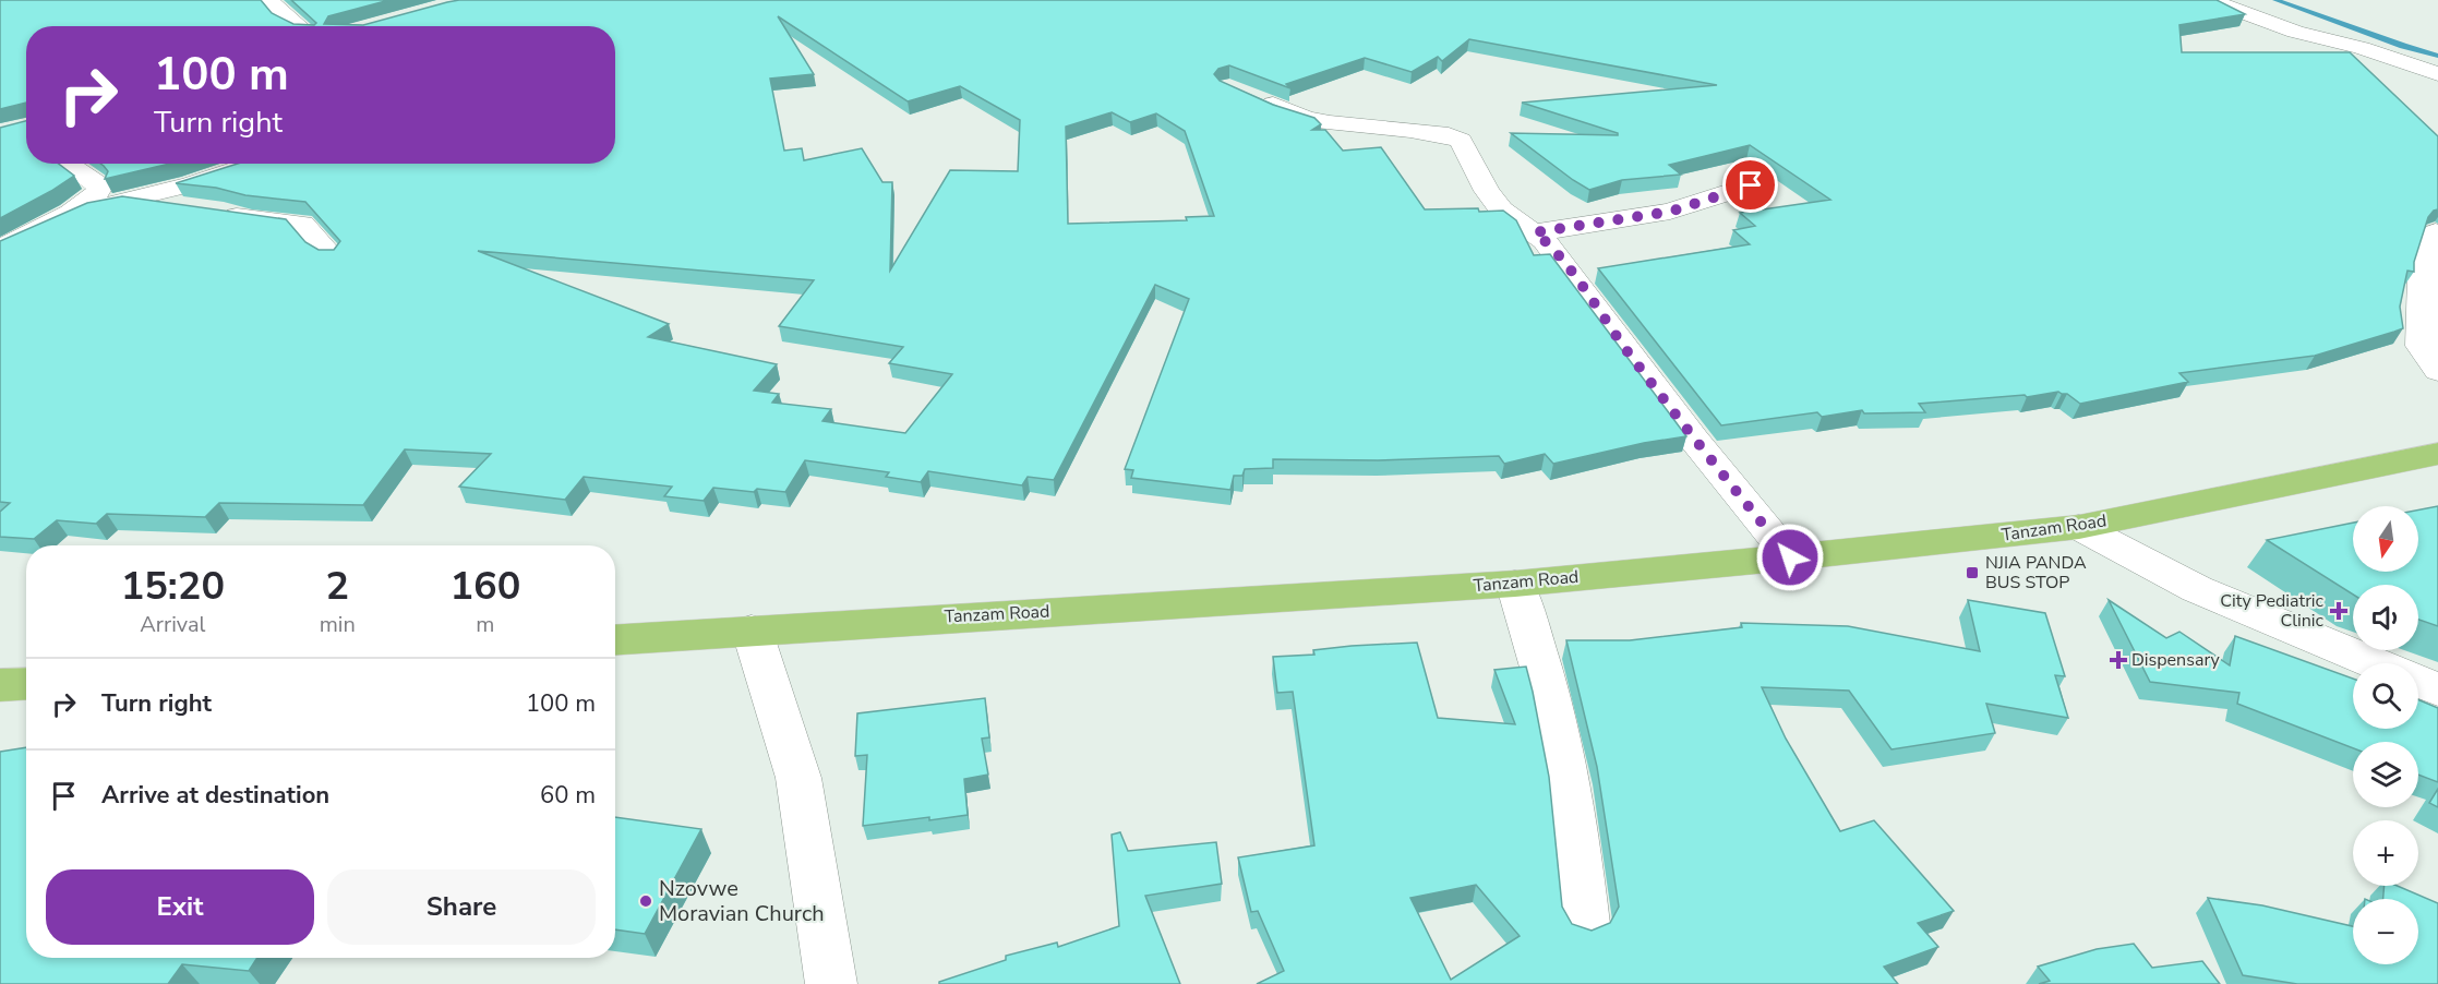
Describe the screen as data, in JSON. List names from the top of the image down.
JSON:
{
  "streets": {
    "highway": ["Tanzam Road"]
  },
  "places": {
    "transit": ["NJIA PANDA BUS STOP"],
    "health": ["City Pediatric Clinic", "Dispensary"],
    "other": ["Nzovwe Moravian Church"]
  },
  "north": "bottom",
  "page": {
    "turn": ["100 m", "Turn right"],
    "map_buttons": ["+", "−"],
    "eta": [
      "15:20",
      "Arrival",
      "2",
      "min",
      "160",
      "m"
    ],
    "list": [
      {
        "name": "Turn right",
        "value": "100 m"
      },
      {
        "name": "Arrive at destination",
        "value": "60 m"
      }
    ],
    "buttons": ["Exit", "Share"]
  }
}
